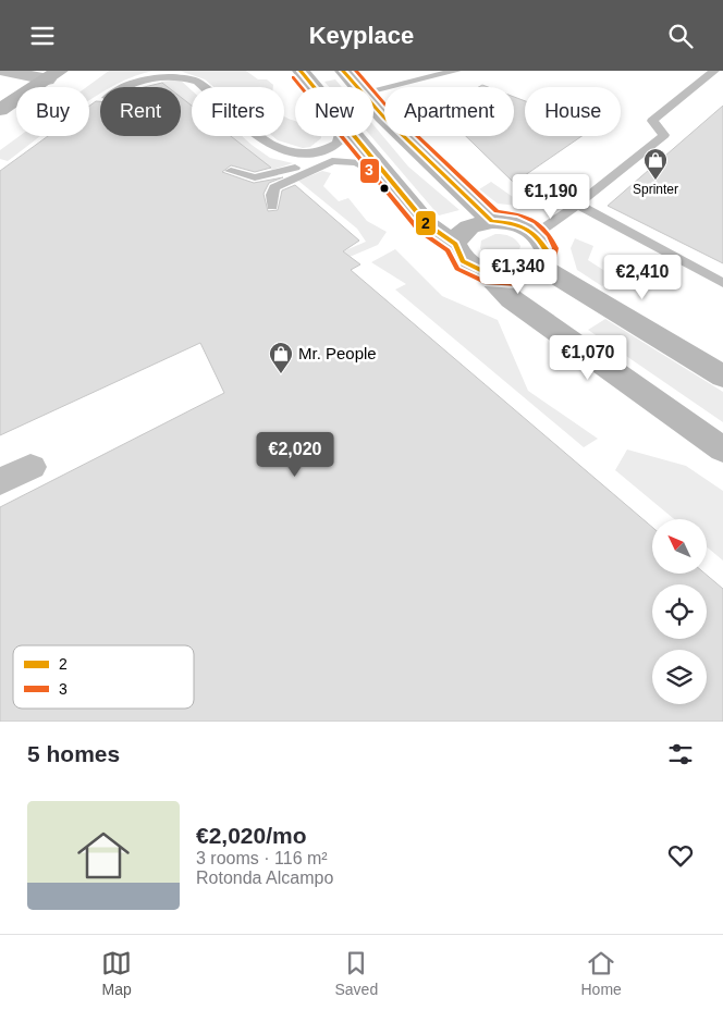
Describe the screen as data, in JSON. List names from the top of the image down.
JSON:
{
  "places": {
    "shop": ["Sprinter", "Mr. People"]
  },
  "lines": ["transit line 2", "transit line 3"],
  "legend": ["2", "3"],
  "north": "top left",
  "page": {
    "header": "Keyplace",
    "chip": [
      "Buy",
      "Rent",
      "Filters",
      "New",
      "Apartment",
      "House"
    ],
    "price": [
      "€1,190",
      "€1,340",
      "€2,410",
      "€1,070",
      "€2,020"
    ],
    "heading": "5 homes",
    "list": [
      {
        "name": "€2,020/mo",
        "note": "3 rooms · 116 m² · Rotonda Alcampo"
      }
    ],
    "tabs": ["Map", "Saved", "Home"]
  }
}
